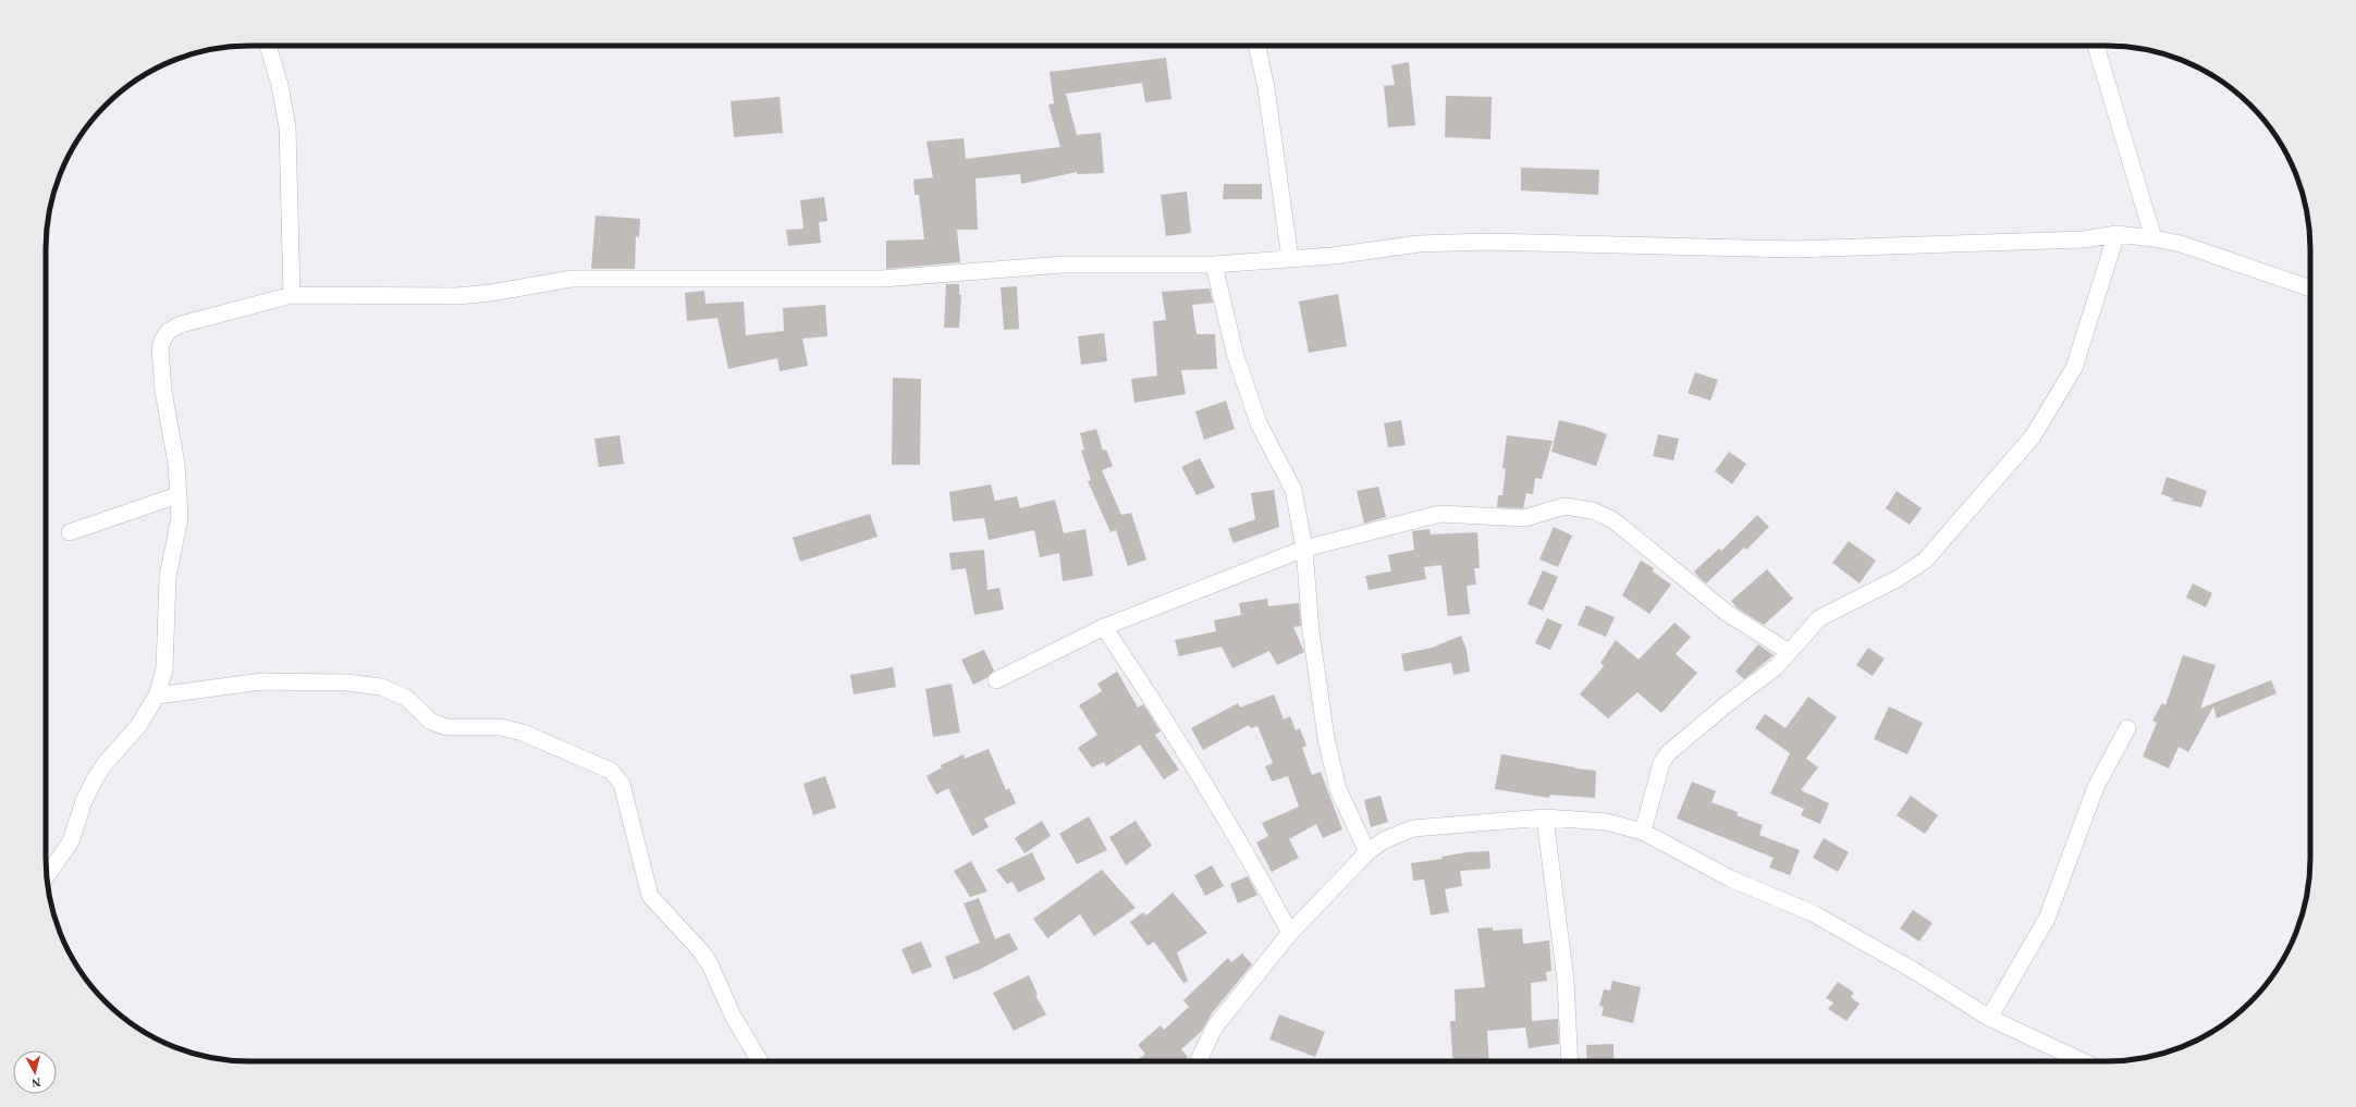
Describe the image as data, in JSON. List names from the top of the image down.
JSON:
{
  "north": "bottom"
}
